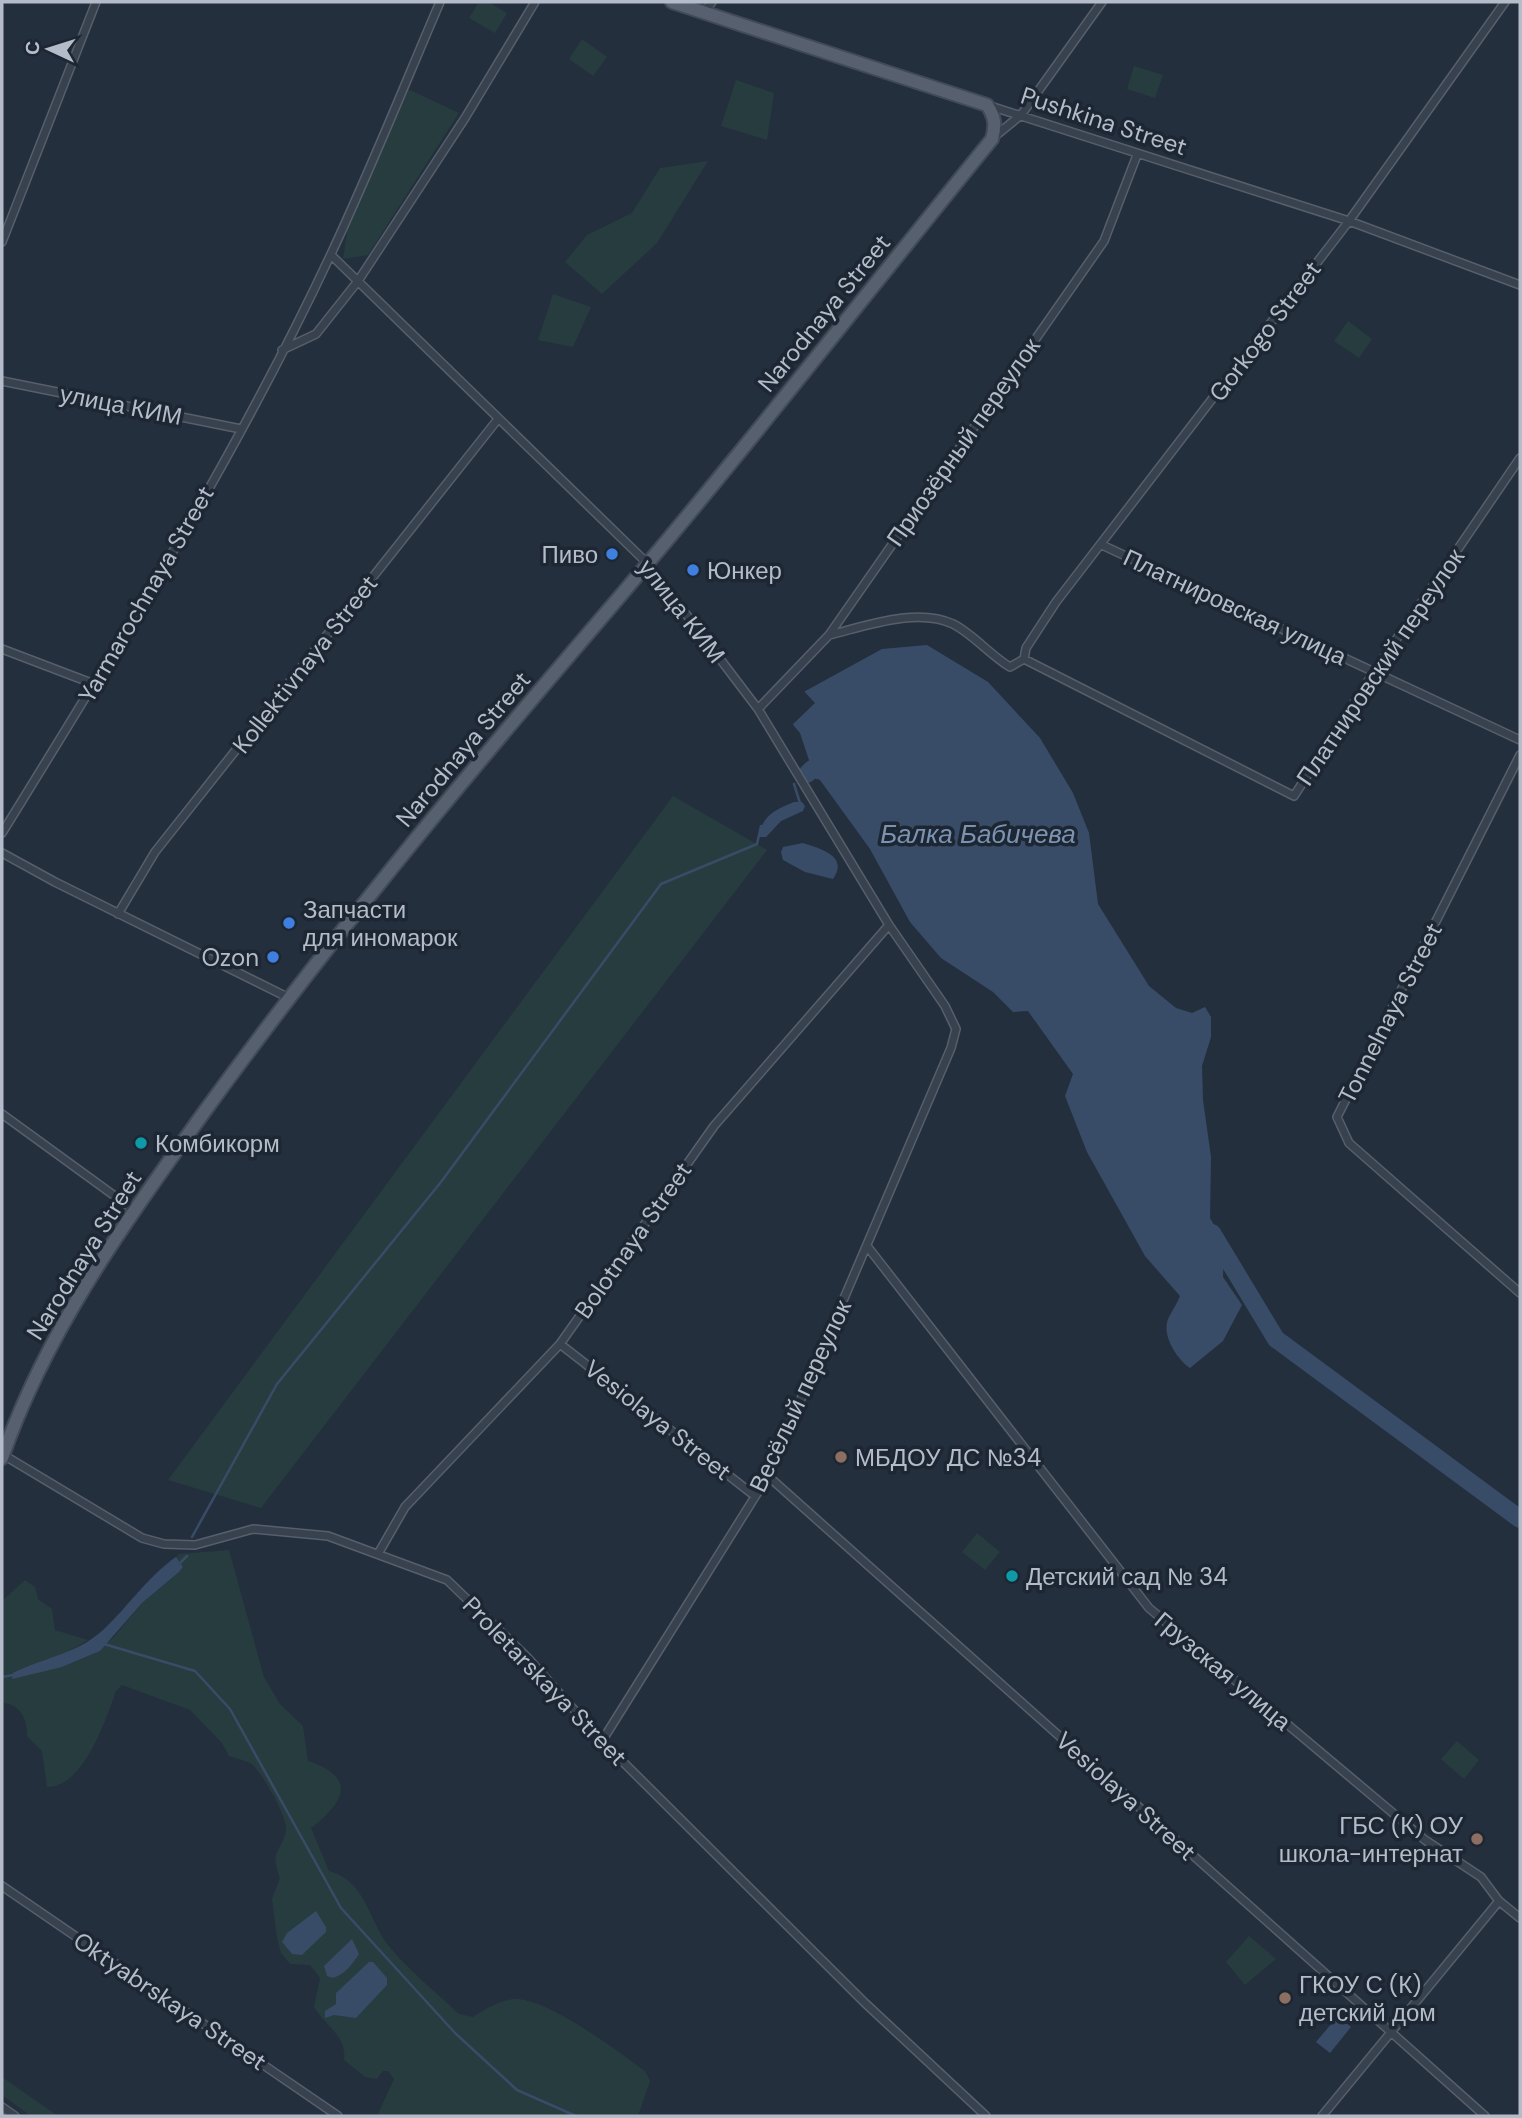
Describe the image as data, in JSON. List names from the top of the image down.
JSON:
{
  "streets": {
    "main road": ["Pushkina Street", "Narodnaya Street"],
    "street": [
      "Gorkogo Street",
      "улица КИМ",
      "Приозёрный переулок",
      "Yarmarochnaya Street",
      "Платнировская улица",
      "Kollektivnaya Street",
      "Платнировский переулок",
      "Tonnelnaya Street",
      "Bolotnaya Street",
      "Весёлый переулок",
      "Vesiolaya Street",
      "Грузская улица",
      "Proletarskaya Street",
      "Oktyabrskaya Street"
    ]
  },
  "crossings": [
    ["Pushkina Street", "Gorkogo Street"],
    ["Pushkina Street", "Приозёрный переулок"],
    ["Narodnaya Street", "улица КИМ"],
    ["Narodnaya Street", "Proletarskaya Street"],
    ["Gorkogo Street", "Платнировская улица"],
    ["Gorkogo Street", "Платнировский переулок"],
    ["улица КИМ", "Приозёрный переулок"],
    ["улица КИМ", "Yarmarochnaya Street"],
    ["улица КИМ", "Kollektivnaya Street"],
    ["улица КИМ", "Bolotnaya Street"],
    ["улица КИМ", "Весёлый переулок"],
    ["Приозёрный переулок", "Платнировский переулок"],
    ["Платнировская улица", "Платнировский переулок"],
    ["Bolotnaya Street", "Vesiolaya Street"],
    ["Bolotnaya Street", "Proletarskaya Street"],
    ["Весёлый переулок", "Vesiolaya Street"],
    ["Весёлый переулок", "Грузская улица"],
    ["Весёлый переулок", "Proletarskaya Street"]
  ],
  "water": ["Балка Бабичева"],
  "places": [
    "Пиво",
    "Юнкер",
    "Запчасти для иномарок",
    "Ozon",
    "Комбикорм",
    "МБДОУ ДС №34",
    "Детский сад № 34",
    "ГБС (К) ОУ школа-интернат",
    "ГКОУ С (К) детский дом"
  ],
  "north": "left"
}
